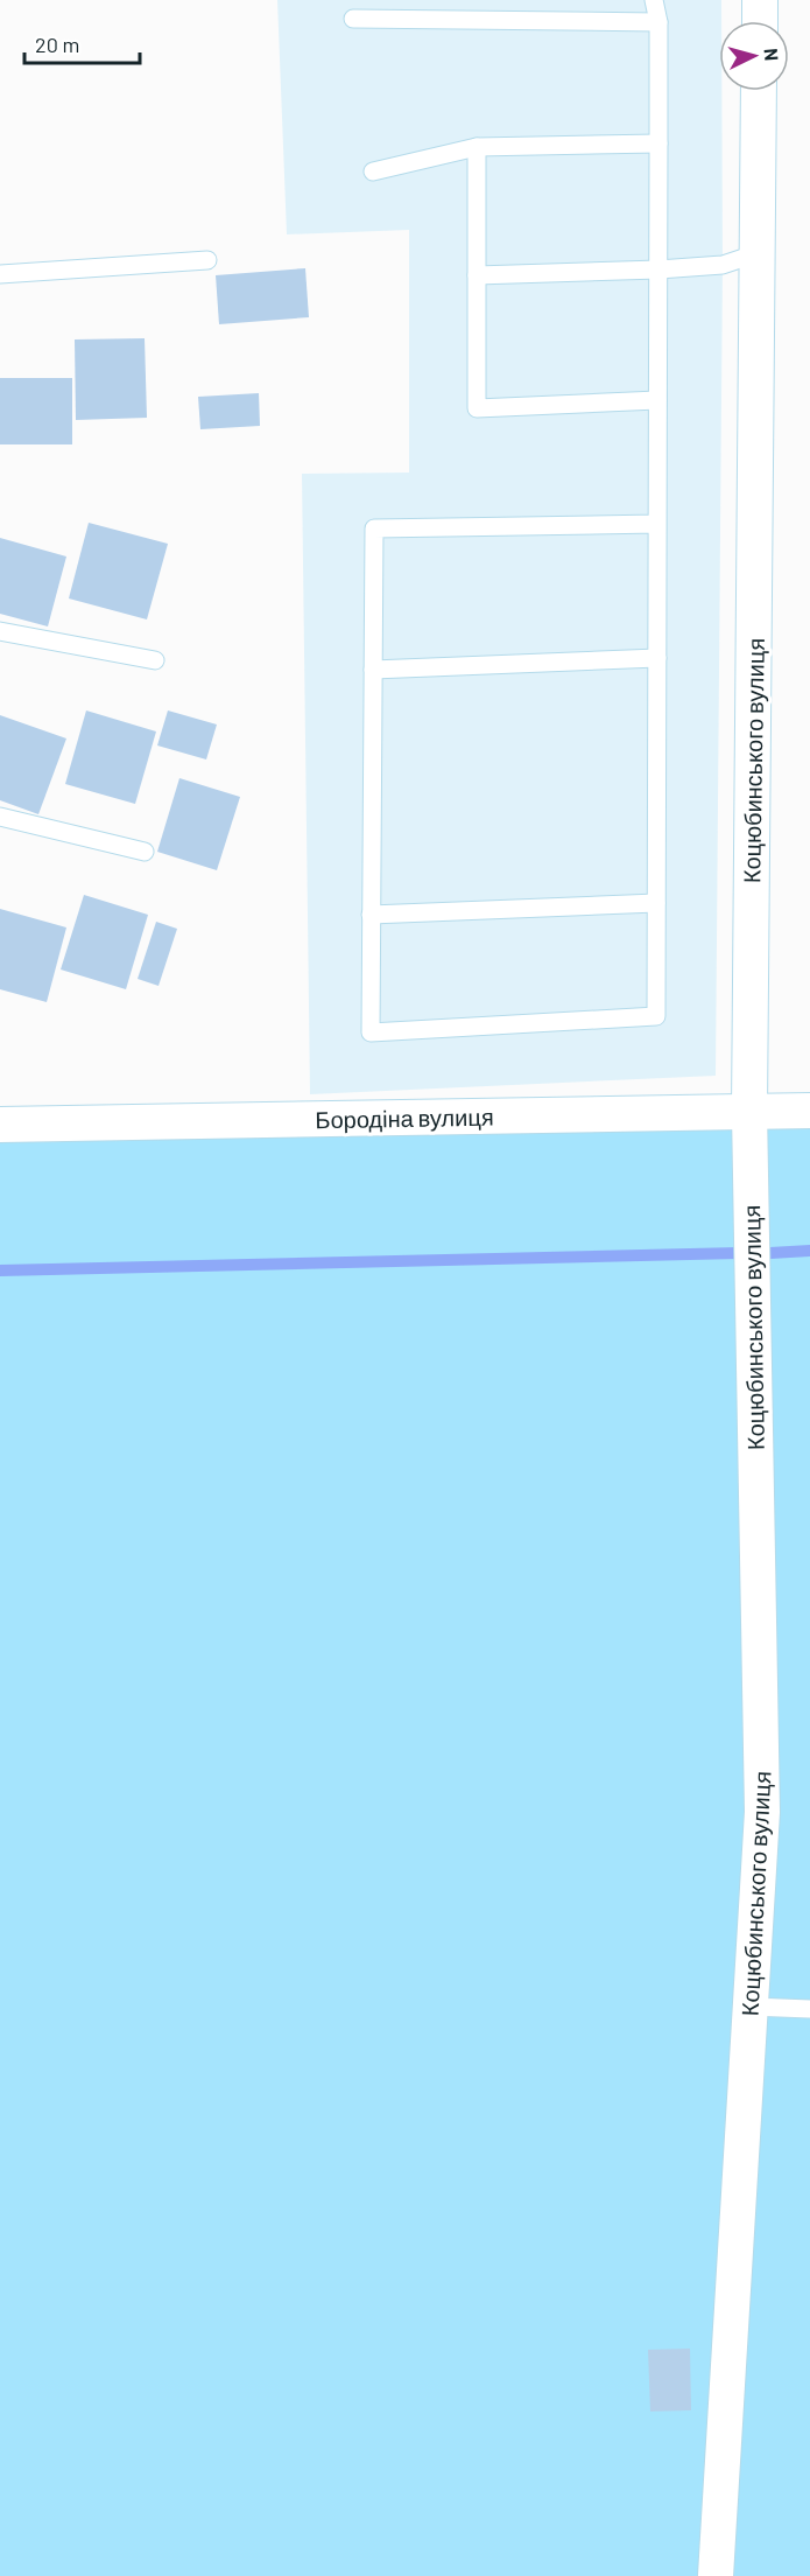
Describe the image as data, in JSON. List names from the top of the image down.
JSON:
{
  "streets": {
    "street": ["Коцюбинського вулиця", "Бородіна вулиця"]
  },
  "crossings": [
    ["Коцюбинського вулиця", "Бородіна вулиця"]
  ],
  "scale_bar": "20 m",
  "north": "right"
}
